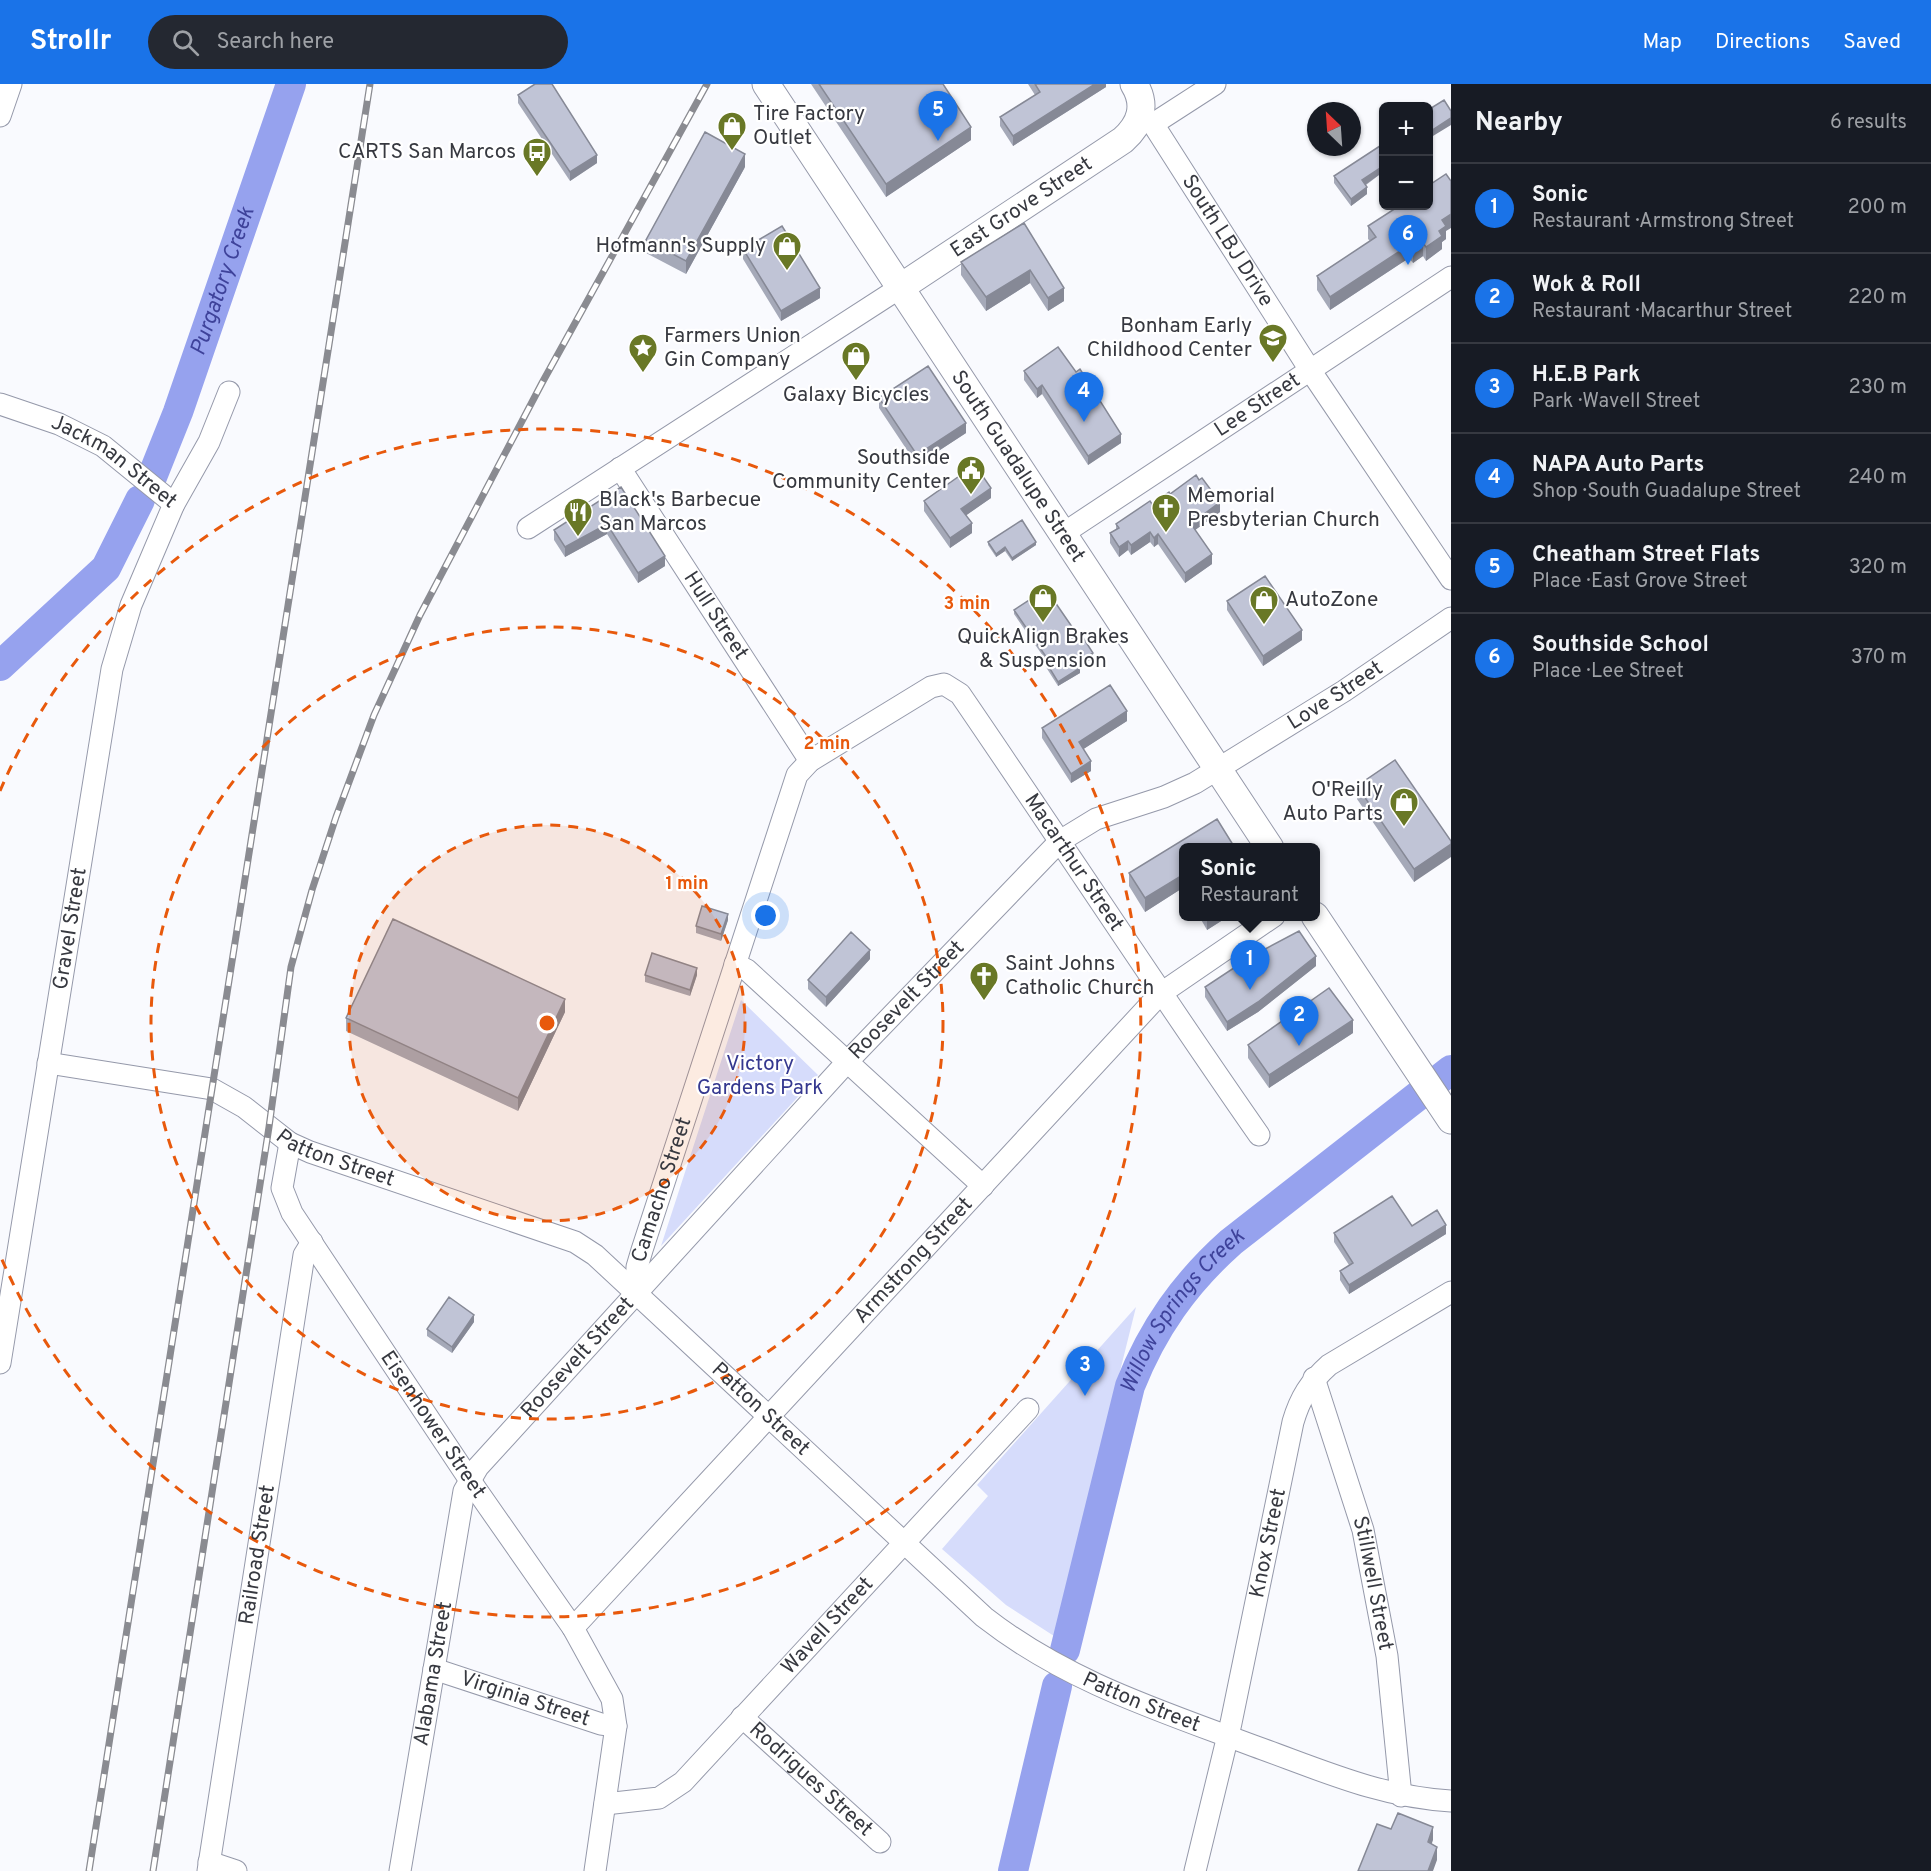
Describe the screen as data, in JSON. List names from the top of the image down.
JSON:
{
  "streets": {
    "main road": ["East Grove Street", "South LBJ Drive", "South Guadalupe Street"],
    "street": [
      "Lee Street",
      "Jackman Street",
      "Hull Street",
      "Love Street",
      "Macarthur Street",
      "Gravel Street",
      "Roosevelt Street",
      "Patton Street",
      "Camacho Street",
      "Armstrong Street",
      "Eisenhower Street",
      "Knox Street",
      "Railroad Street",
      "Stillwell Street",
      "Wavell Street",
      "Alabama Street",
      "Virginia Street",
      "Rodrigues Street"
    ]
  },
  "crossings": [
    ["East Grove Street", "South LBJ Drive"],
    ["East Grove Street", "South Guadalupe Street"],
    ["South LBJ Drive", "Lee Street"],
    ["Lee Street", "South Guadalupe Street"],
    ["Jackman Street", "Gravel Street"],
    ["South Guadalupe Street", "Love Street"],
    ["South Guadalupe Street", "Roosevelt Street"],
    ["Hull Street", "Camacho Street"],
    ["Love Street", "Roosevelt Street"],
    ["Macarthur Street", "Roosevelt Street"],
    ["Macarthur Street", "Camacho Street"],
    ["Macarthur Street", "Armstrong Street"],
    ["Gravel Street", "Patton Street"],
    ["Roosevelt Street", "Patton Street"],
    ["Roosevelt Street", "Camacho Street"],
    ["Roosevelt Street", "Eisenhower Street"],
    ["Roosevelt Street", "Alabama Street"],
    ["Patton Street", "Camacho Street"],
    ["Patton Street", "Armstrong Street"],
    ["Patton Street", "Eisenhower Street"],
    ["Patton Street", "Knox Street"],
    ["Patton Street", "Stillwell Street"],
    ["Patton Street", "Wavell Street"],
    ["Armstrong Street", "Eisenhower Street"],
    ["Eisenhower Street", "Railroad Street"],
    ["Eisenhower Street", "Alabama Street"],
    ["Eisenhower Street", "Virginia Street"],
    ["Knox Street", "Stillwell Street"],
    ["Wavell Street", "Rodrigues Street"],
    ["Alabama Street", "Virginia Street"]
  ],
  "water": ["Purgatory Creek", "Willow Springs Creek"],
  "parks": ["Victory Gardens Park"],
  "places": {
    "shop": [
      "Tire Factory Outlet",
      "Hofmann's Supply",
      "Galaxy Bicycles",
      "QuickAlign Brakes & Suspension",
      "AutoZone",
      "O'Reilly Auto Parts"
    ],
    "bus stop": ["CARTS San Marcos"],
    "school or university": ["Bonham Early Childhood Center"],
    "place": ["Farmers Union Gin Company"],
    "public building": ["Southside Community Center"],
    "church": ["Memorial Presbyterian Church", "Saint Johns Catholic Church"],
    "restaurant": ["Black's Barbecue San Marcos"]
  },
  "north": "top left",
  "page": {
    "header": "Strollr",
    "search": "Search here",
    "nav": ["Map", "Directions", "Saved"],
    "heading": ["Nearby", "6 results"],
    "pins": [
      "5",
      "6",
      "4",
      "1",
      "2",
      "3"
    ],
    "map_buttons": ["+", "−"],
    "list": [
      {
        "mark": "1",
        "name": "Sonic",
        "note": "Restaurant · Armstrong Street",
        "value": "200 m"
      },
      {
        "mark": "2",
        "name": "Wok & Roll",
        "note": "Restaurant · Macarthur Street",
        "value": "220 m"
      },
      {
        "mark": "3",
        "name": "H.E.B Park",
        "note": "Park · Wavell Street",
        "value": "230 m"
      },
      {
        "mark": "4",
        "name": "NAPA Auto Parts",
        "note": "Shop · South Guadalupe Street",
        "value": "240 m"
      },
      {
        "mark": "5",
        "name": "Cheatham Street Flats",
        "note": "Place · East Grove Street",
        "value": "320 m"
      },
      {
        "mark": "6",
        "name": "Southside School",
        "note": "Place · Lee Street",
        "value": "370 m"
      }
    ],
    "popup": ["Sonic", "Restaurant"]
  },
  "rings": ["3 min", "2 min", "1 min"]
}
